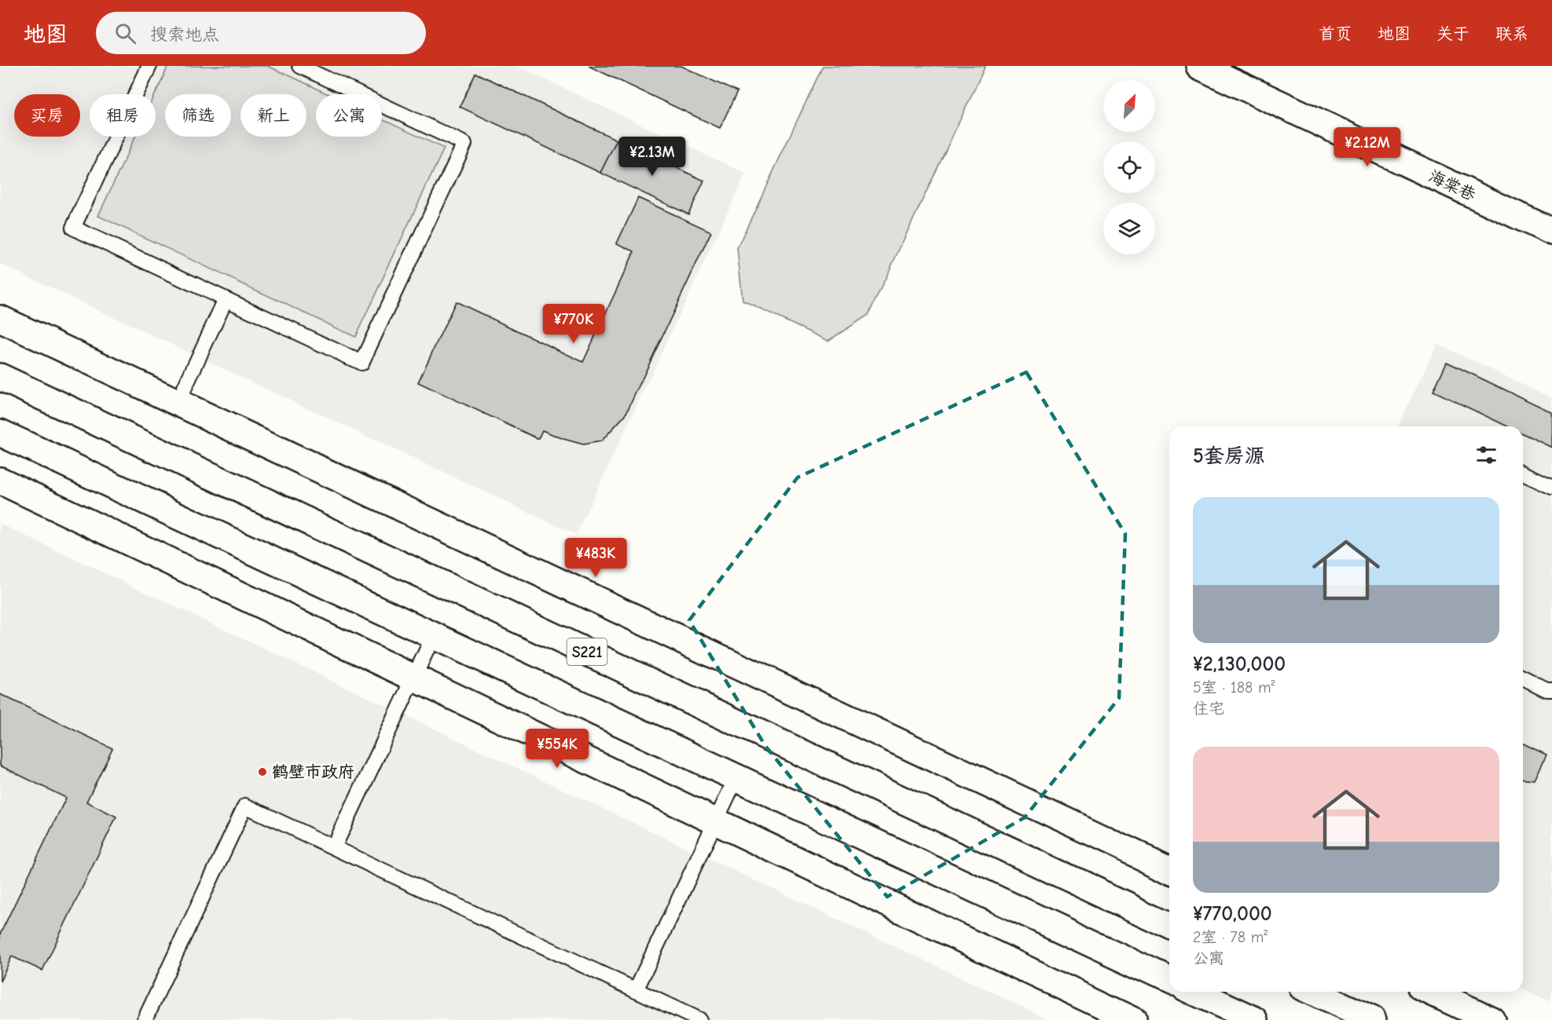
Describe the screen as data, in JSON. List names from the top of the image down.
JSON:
{
  "streets": {
    "street": ["海棠巷", "S221"]
  },
  "places": ["鹤壁市政府"],
  "north": "top right",
  "page": {
    "header": "地图",
    "search": "搜索地点",
    "nav": [
      "首页",
      "地图",
      "关于",
      "联系"
    ],
    "chip": [
      "买房",
      "租房",
      "筛选",
      "新上",
      "公寓"
    ],
    "price": [
      "¥2.12M",
      "¥2.13M",
      "¥770K",
      "¥483K",
      "¥554K"
    ],
    "heading": "5套房源",
    "list": [
      {
        "name": "¥2,130,000",
        "note": "5室 · 188 m² · 住宅"
      },
      {
        "name": "¥770,000",
        "note": "2室 · 78 m² · 公寓"
      }
    ]
  }
}
